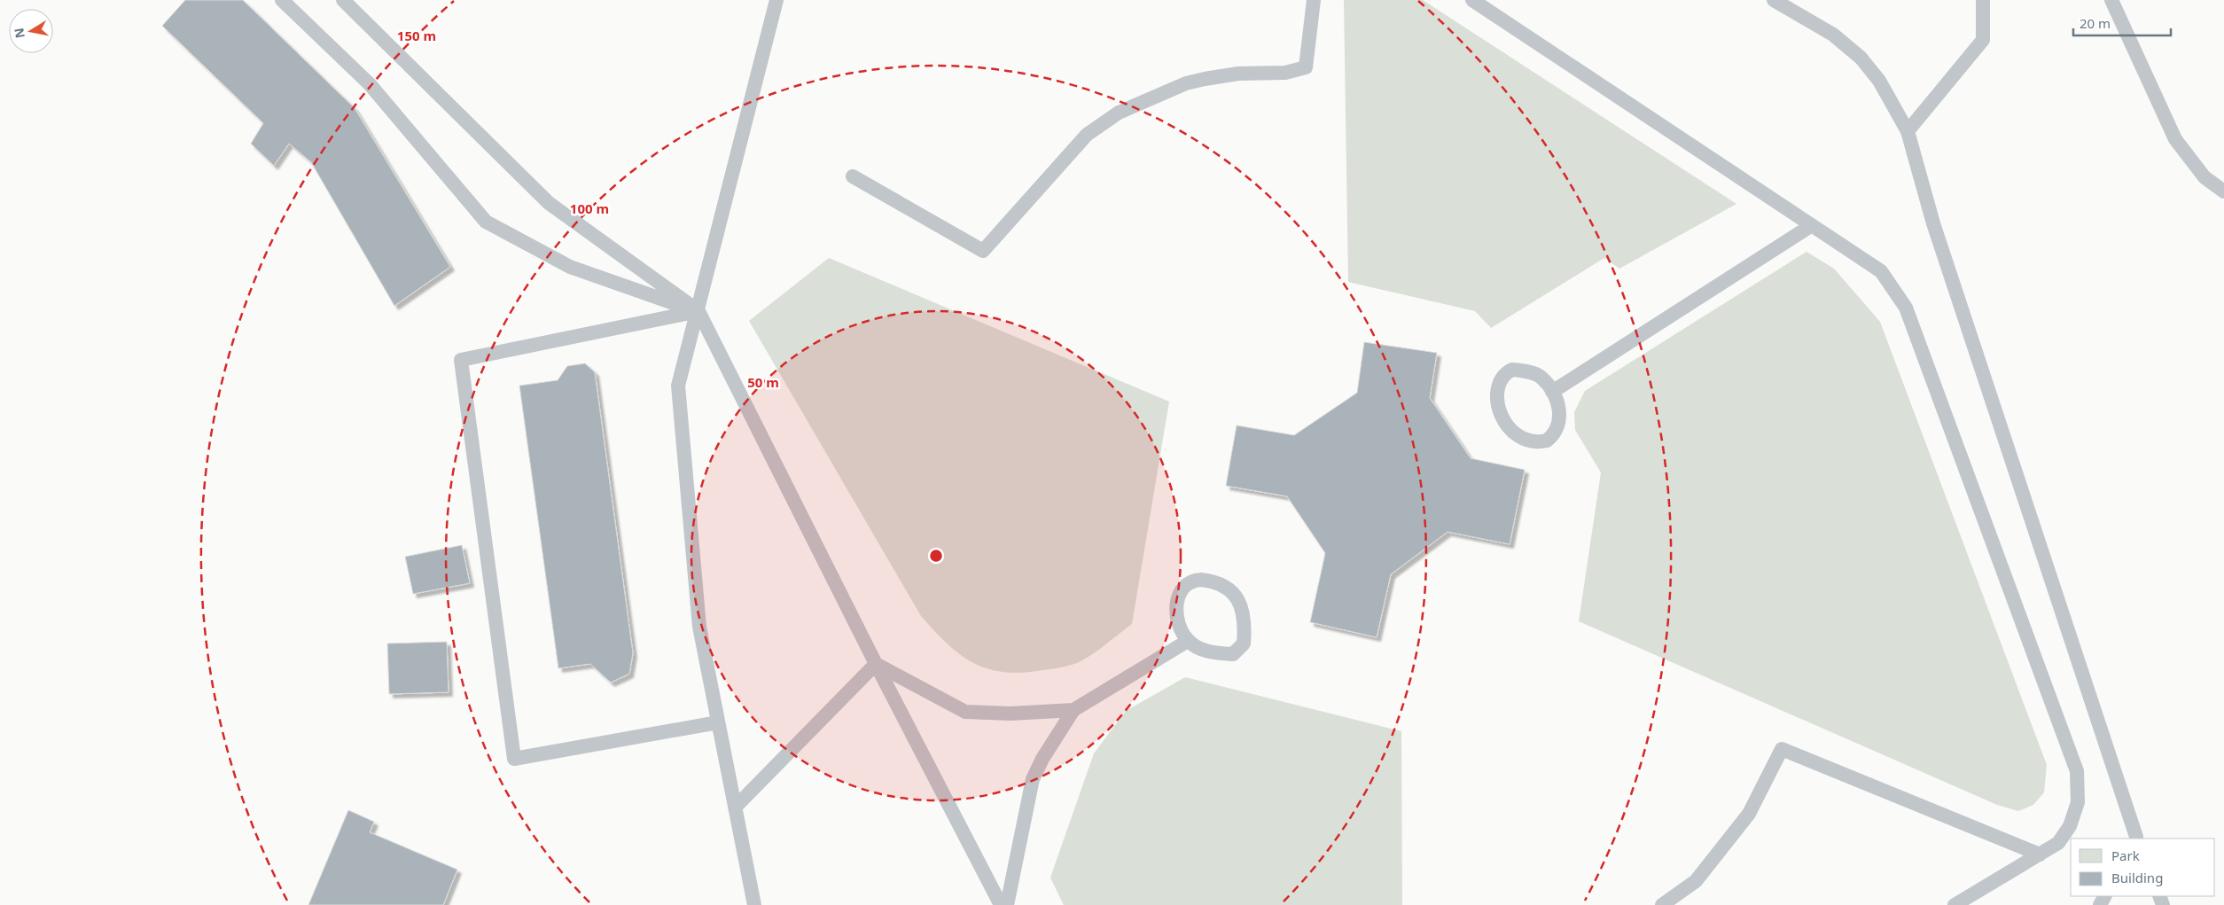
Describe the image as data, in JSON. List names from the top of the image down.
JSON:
{
  "legend": ["Park", "Building"],
  "scale_bar": "20 m",
  "north": "left",
  "rings": ["150 m", "100 m", "50 m"]
}
